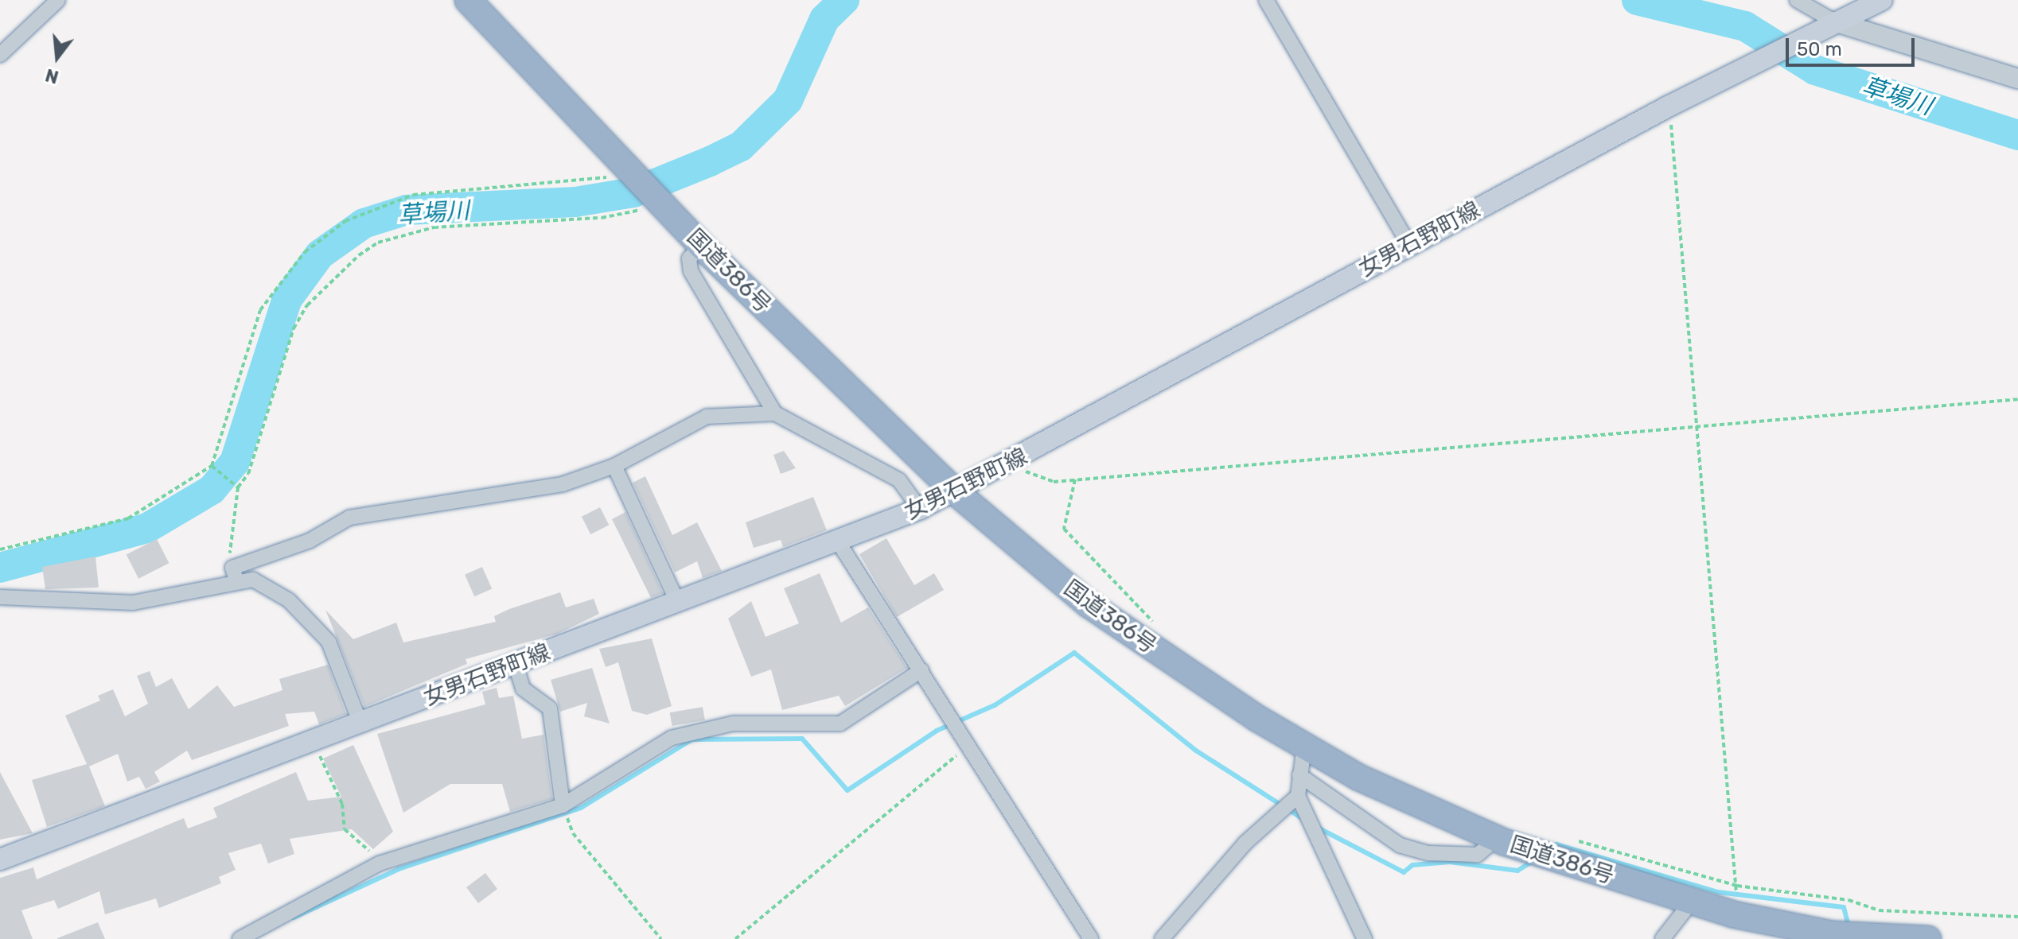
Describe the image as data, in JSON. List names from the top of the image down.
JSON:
{
  "streets": {
    "highway": ["国道386号"],
    "main road": ["女男石野町線"]
  },
  "crossings": [
    ["女男石野町線", "国道386号"]
  ],
  "water": ["草場川"],
  "scale_bar": "50 m",
  "north": "bottom"
}
